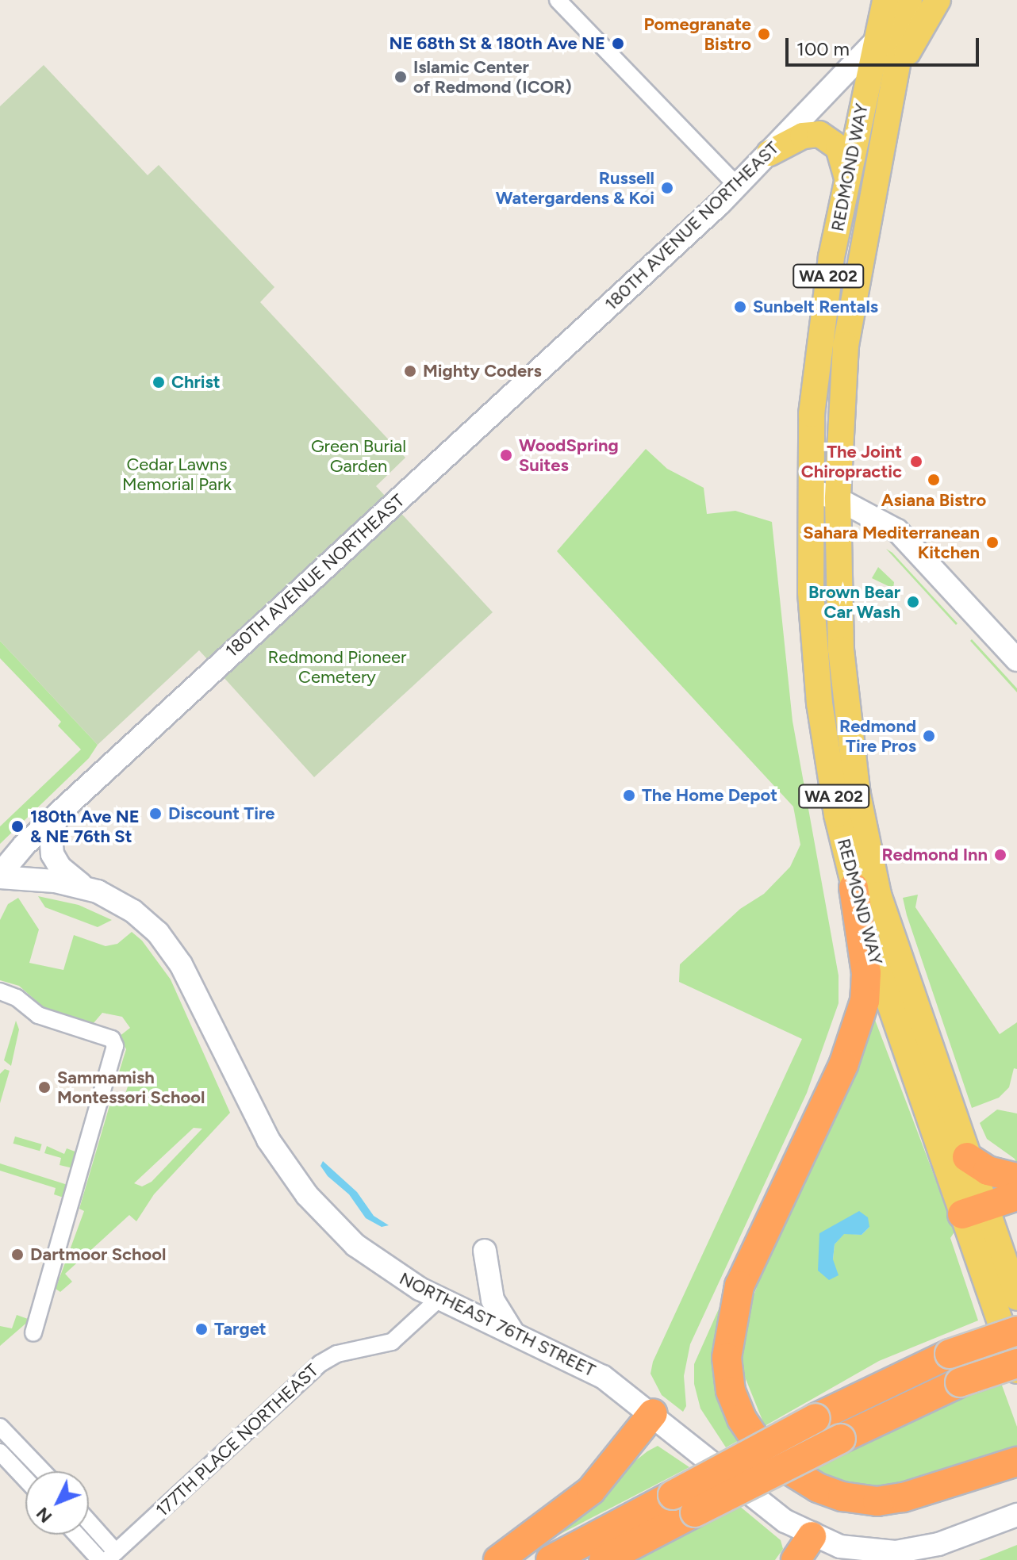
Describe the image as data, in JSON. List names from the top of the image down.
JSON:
{
  "streets": {
    "main road": ["REDMOND WAY", "WA 202"],
    "street": ["180TH AVENUE NORTHEAST", "NORTHEAST 76TH STREET", "177TH PLACE NORTHEAST"]
  },
  "crossings": [
    ["REDMOND WAY", "180TH AVENUE NORTHEAST"],
    ["180TH AVENUE NORTHEAST", "NORTHEAST 76TH STREET"],
    ["NORTHEAST 76TH STREET", "177TH PLACE NORTHEAST"]
  ],
  "parks": ["Green Burial Garden", "Cedar Lawns Memorial Park", "Redmond Pioneer Cemetery"],
  "places": [
    "Pomegranate Bistro",
    "NE 68th St & 180th Ave NE",
    "Islamic Center of Redmond (ICOR)",
    "Russell Watergardens & Koi",
    "Sunbelt Rentals",
    "Mighty Coders",
    "Christ",
    "WoodSpring Suites",
    "The Joint Chiropractic",
    "Asiana Bistro",
    "Sahara Mediterranean Kitchen",
    "Brown Bear Car Wash",
    "Redmond Tire Pros",
    "The Home Depot",
    "Discount Tire",
    "180th Ave NE & NE 76th St",
    "Redmond Inn",
    "Sammamish Montessori School",
    "Dartmoor School",
    "Target"
  ],
  "scale_bar": "100 m",
  "north": "bottom left"
}
